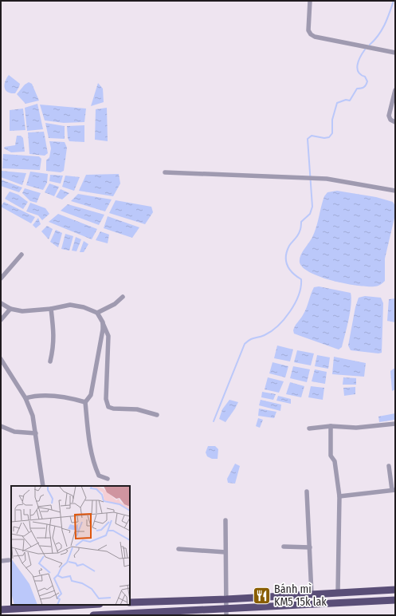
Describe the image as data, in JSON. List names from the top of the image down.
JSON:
{
  "places": {
    "restaurant": ["Bánh mì KM5 15k lak"]
  }
}
